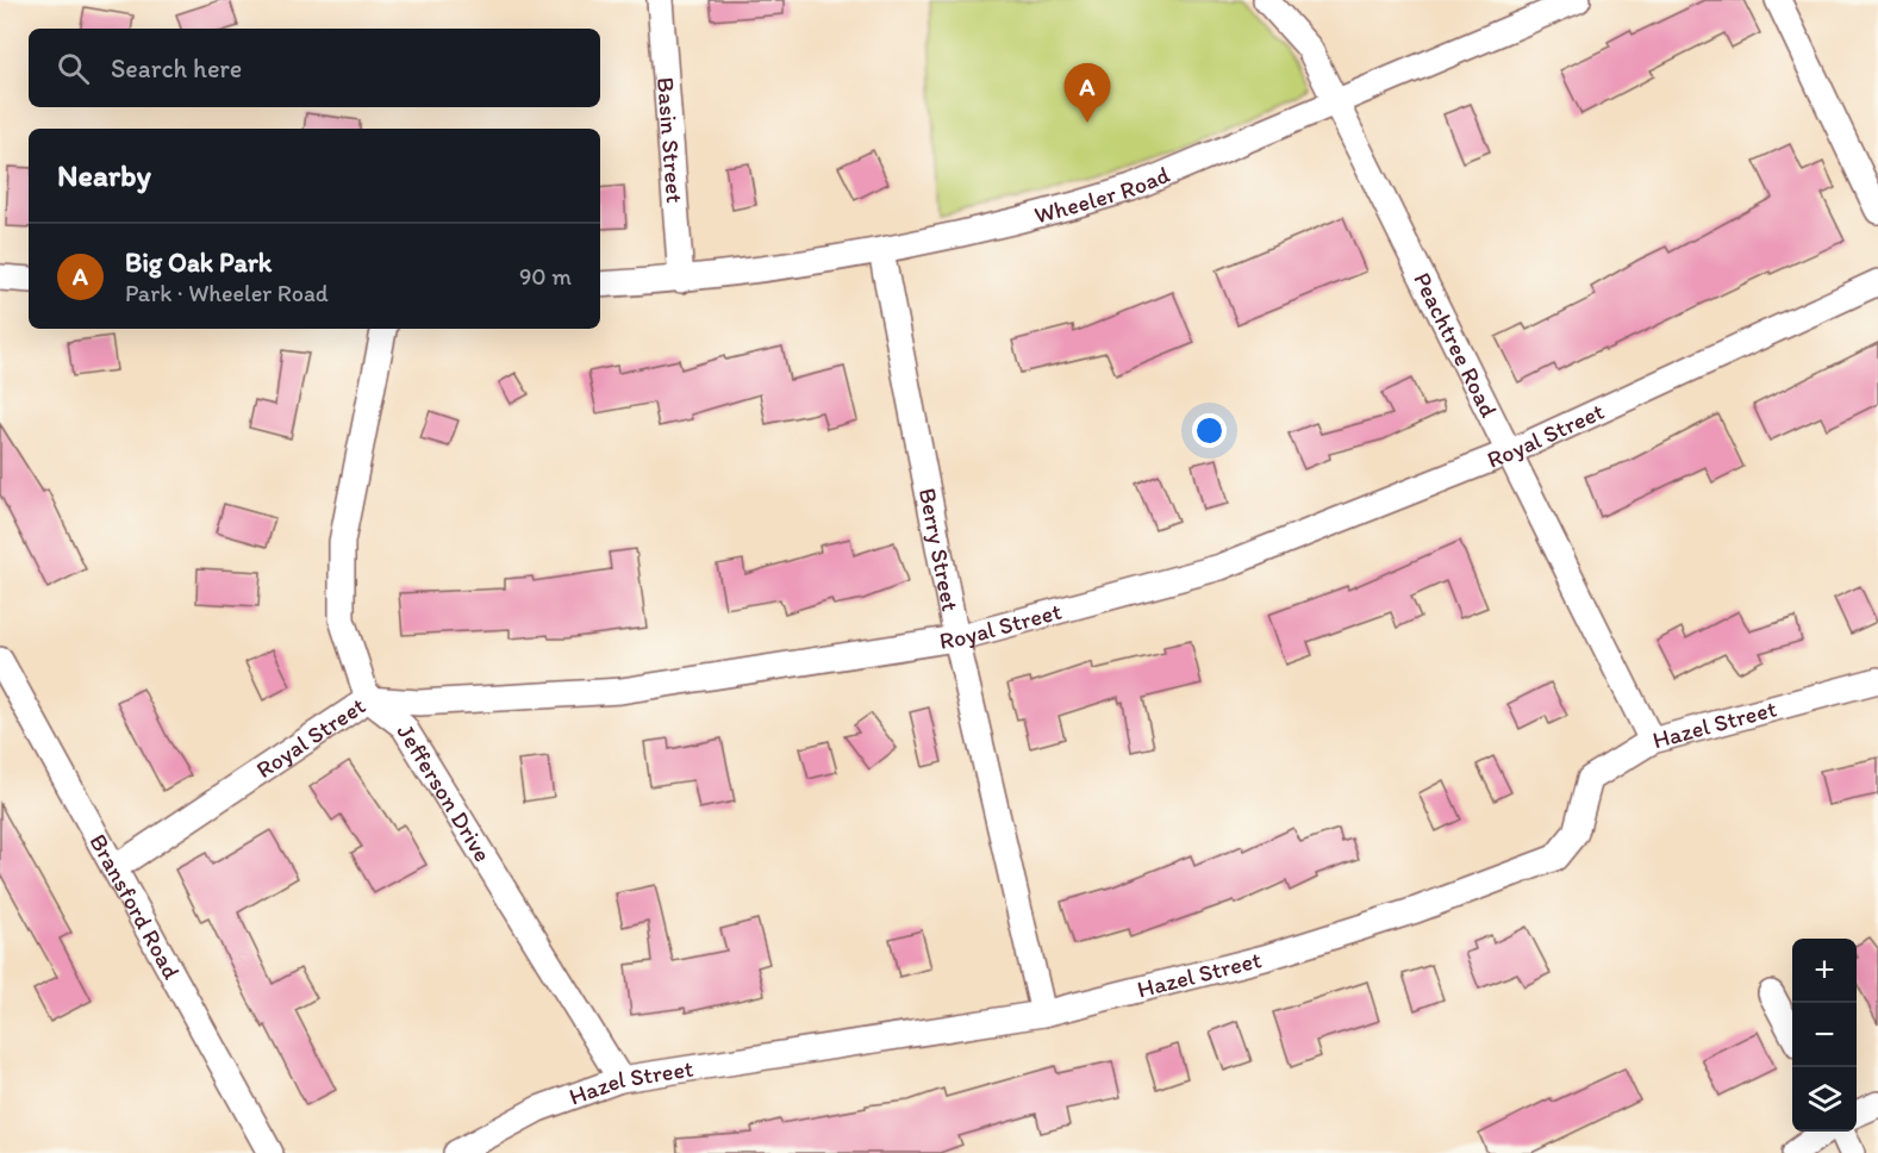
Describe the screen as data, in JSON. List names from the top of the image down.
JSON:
{
  "streets": {
    "street": [
      "Basin Street",
      "Wheeler Road",
      "Peachtree Road",
      "Royal Street",
      "Berry Street",
      "Hazel Street",
      "Jefferson Drive",
      "Bransford Road"
    ]
  },
  "crossings": [
    ["Basin Street", "Wheeler Road"],
    ["Wheeler Road", "Peachtree Road"],
    ["Wheeler Road", "Berry Street"],
    ["Peachtree Road", "Royal Street"],
    ["Peachtree Road", "Hazel Street"],
    ["Royal Street", "Berry Street"],
    ["Royal Street", "Jefferson Drive"],
    ["Royal Street", "Bransford Road"],
    ["Berry Street", "Hazel Street"],
    ["Hazel Street", "Jefferson Drive"]
  ],
  "page": {
    "search": "Search here",
    "pins": "A",
    "heading": "Nearby",
    "list": [
      {
        "mark": "A",
        "name": "Big Oak Park",
        "note": "Park · Wheeler Road",
        "value": "90 m"
      }
    ],
    "map_buttons": ["+", "−"]
  }
}
